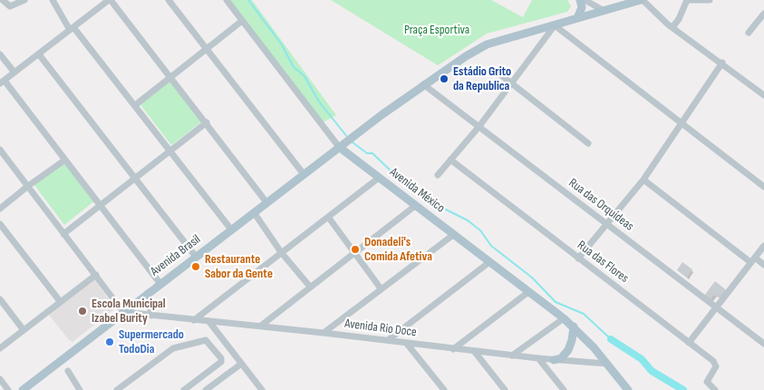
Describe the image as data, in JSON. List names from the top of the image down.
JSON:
{
  "streets": {
    "main road": ["Avenida México", "Avenida Brasil"],
    "street": ["Rua das Orquídeas", "Rua das Flores", "Avenida Rio Doce"]
  },
  "crossings": [
    ["Avenida México", "Avenida Brasil"],
    ["Avenida México", "Avenida Rio Doce"],
    ["Rua das Orquídeas", "Avenida Brasil"],
    ["Avenida Brasil", "Avenida Rio Doce"]
  ],
  "parks": ["Praça Esportiva"],
  "places": [
    "Estádio Grito da Republica",
    "Donadeli's Comida Afetiva",
    "Restaurante Sabor da Gente",
    "Escola Municipal Izabel Burity",
    "Supermercado TodoDia"
  ]
}
